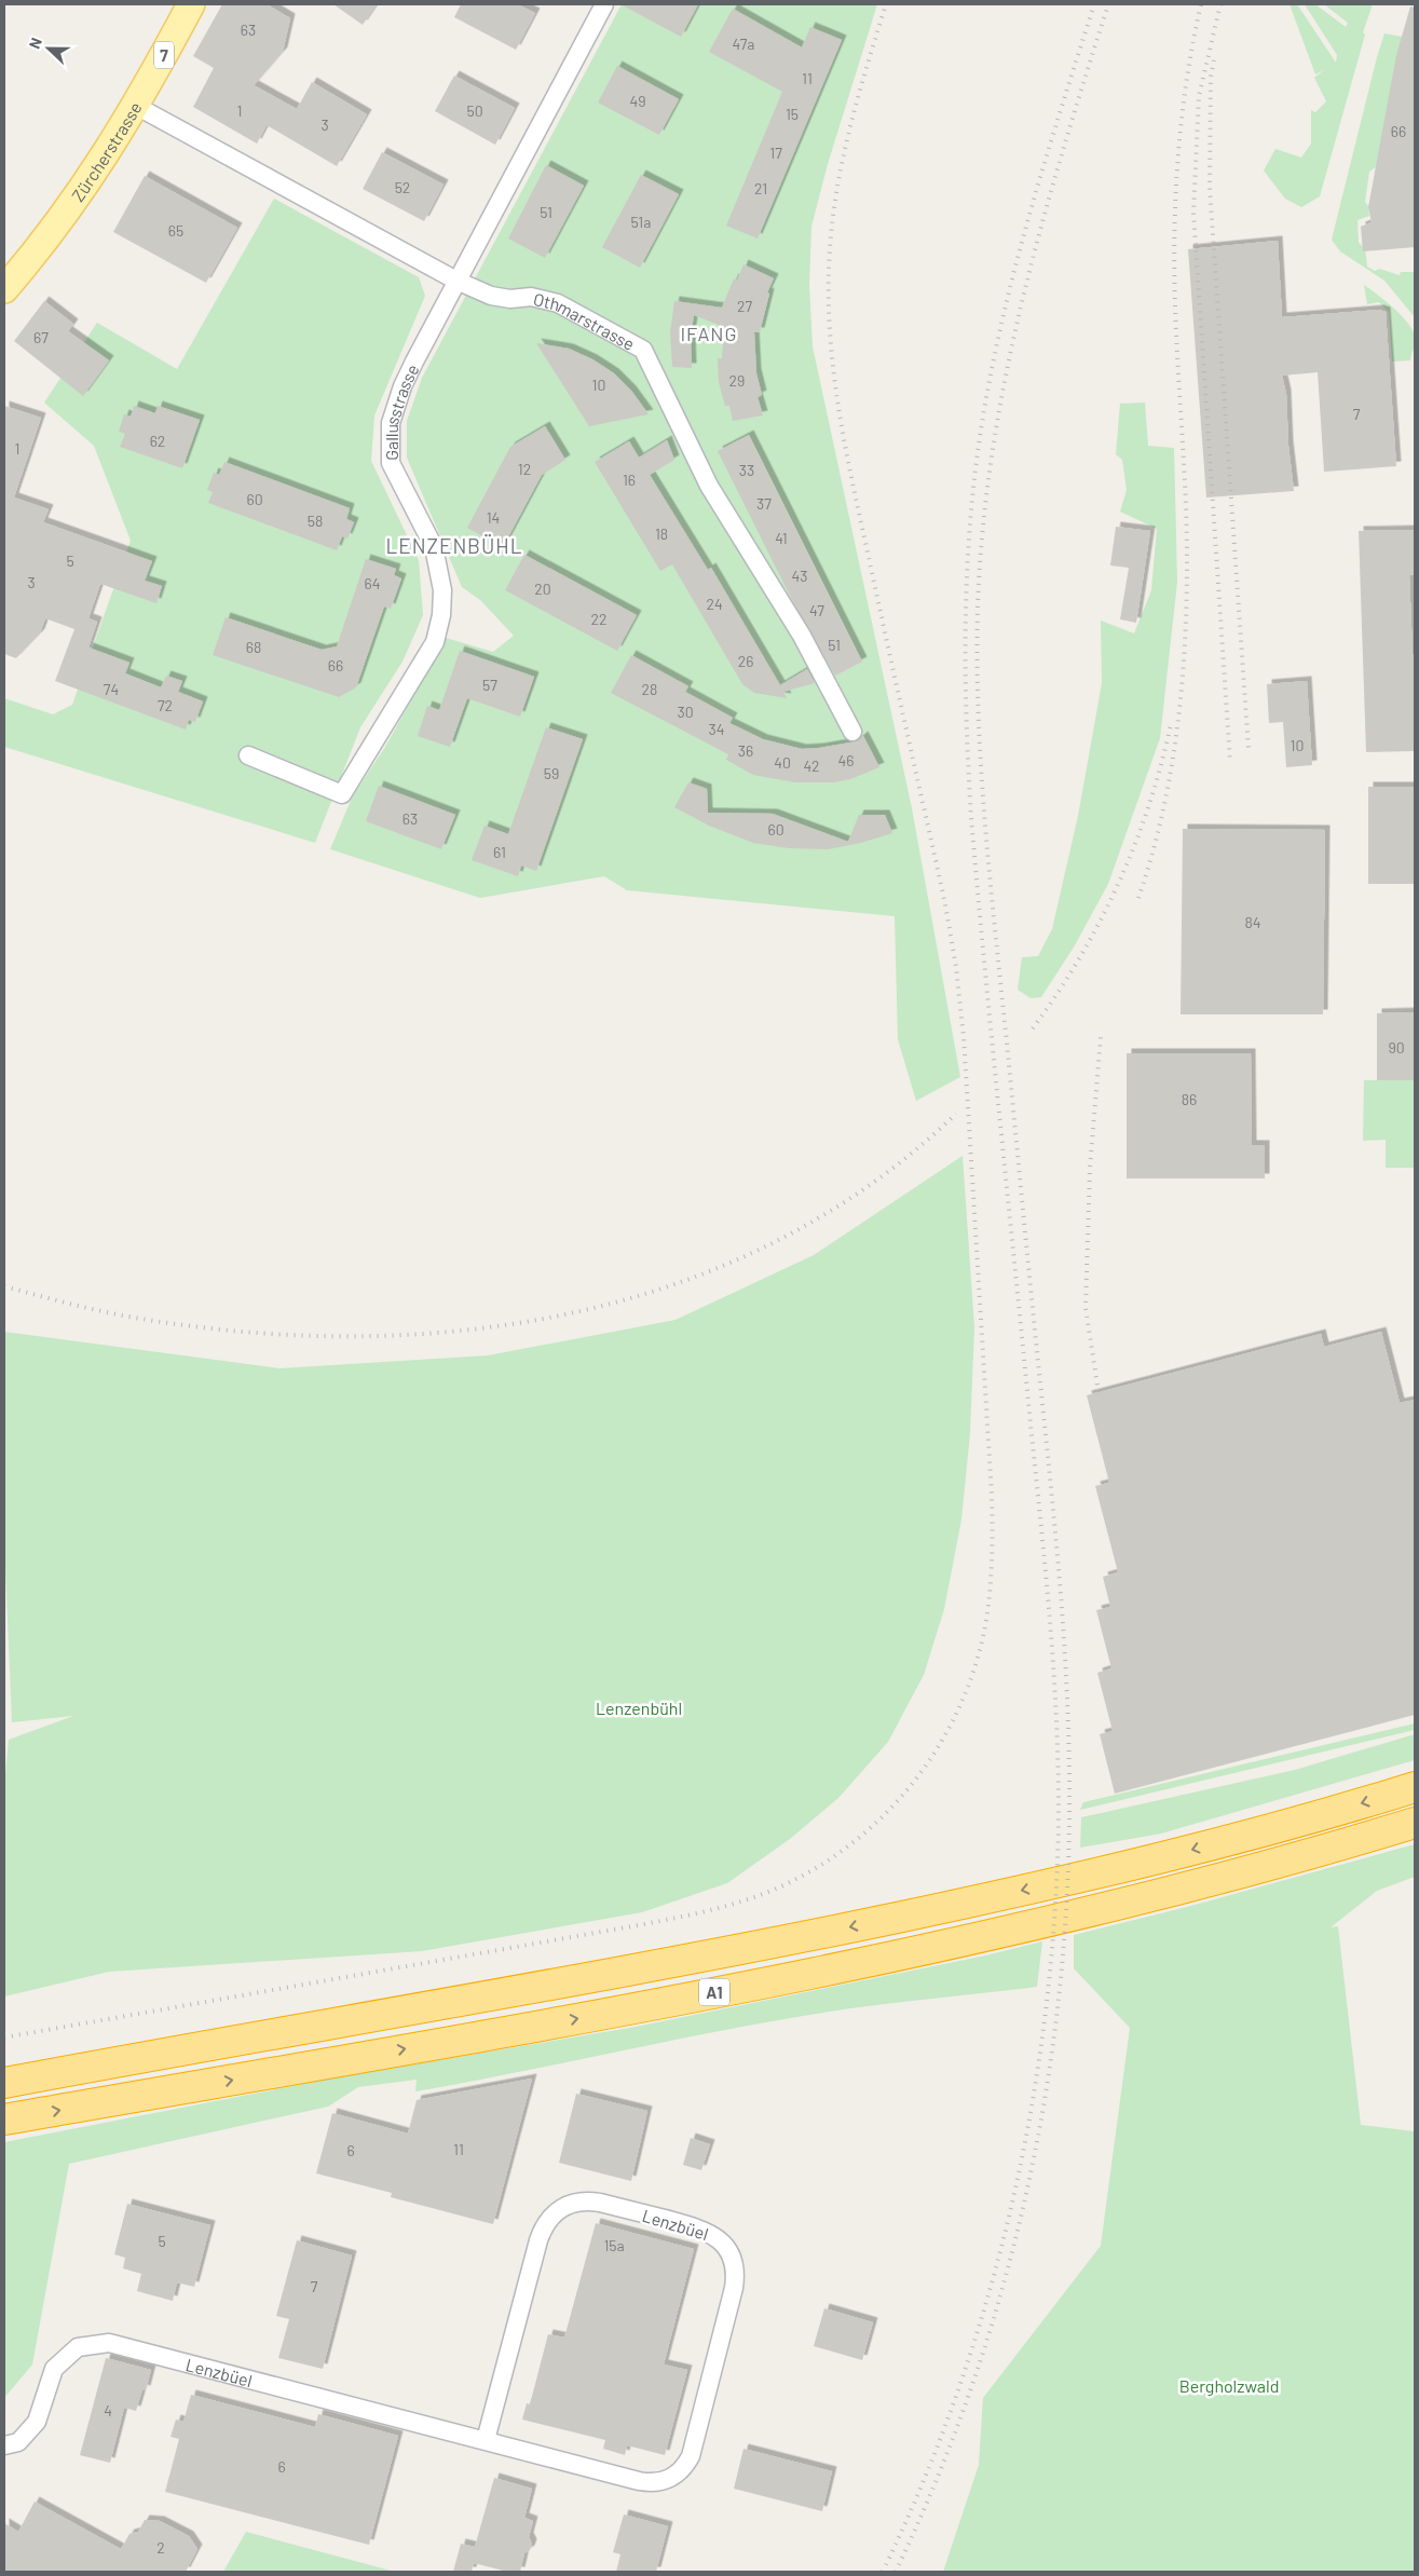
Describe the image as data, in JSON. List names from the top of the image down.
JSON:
{
  "streets": {
    "highway": ["A1"],
    "main road": ["7", "Zürcherstrasse"],
    "street": ["Othmarstrasse", "Gallusstrasse", "Lenzbüel"]
  },
  "crossings": [
    ["Zürcherstrasse", "Othmarstrasse"],
    ["Othmarstrasse", "Gallusstrasse"]
  ],
  "districts": ["IFANG", "LENZENBÜHL"],
  "parks": ["Lenzenbühl", "Bergholzwald"],
  "house_numbers": [
    "63",
    "47a",
    "11",
    "49",
    "1",
    "50",
    "15",
    "3",
    "66",
    "17",
    "52",
    "21",
    "51",
    "51a",
    "65",
    "27",
    "67",
    "29",
    "10",
    "7",
    "62",
    "1",
    "12",
    "33",
    "16",
    "60",
    "37",
    "14",
    "58",
    "18",
    "41",
    "5",
    "43",
    "3",
    "64",
    "20",
    "24",
    "47",
    "22",
    "51",
    "68",
    "26",
    "66",
    "57",
    "74",
    "28",
    "72",
    "30",
    "34",
    "10",
    "36",
    "46",
    "40",
    "42",
    "59",
    "63",
    "60",
    "61",
    "84",
    "90",
    "86",
    "11",
    "6",
    "5",
    "15a",
    "7",
    "4",
    "6",
    "2"
  ],
  "north": "left"
}
